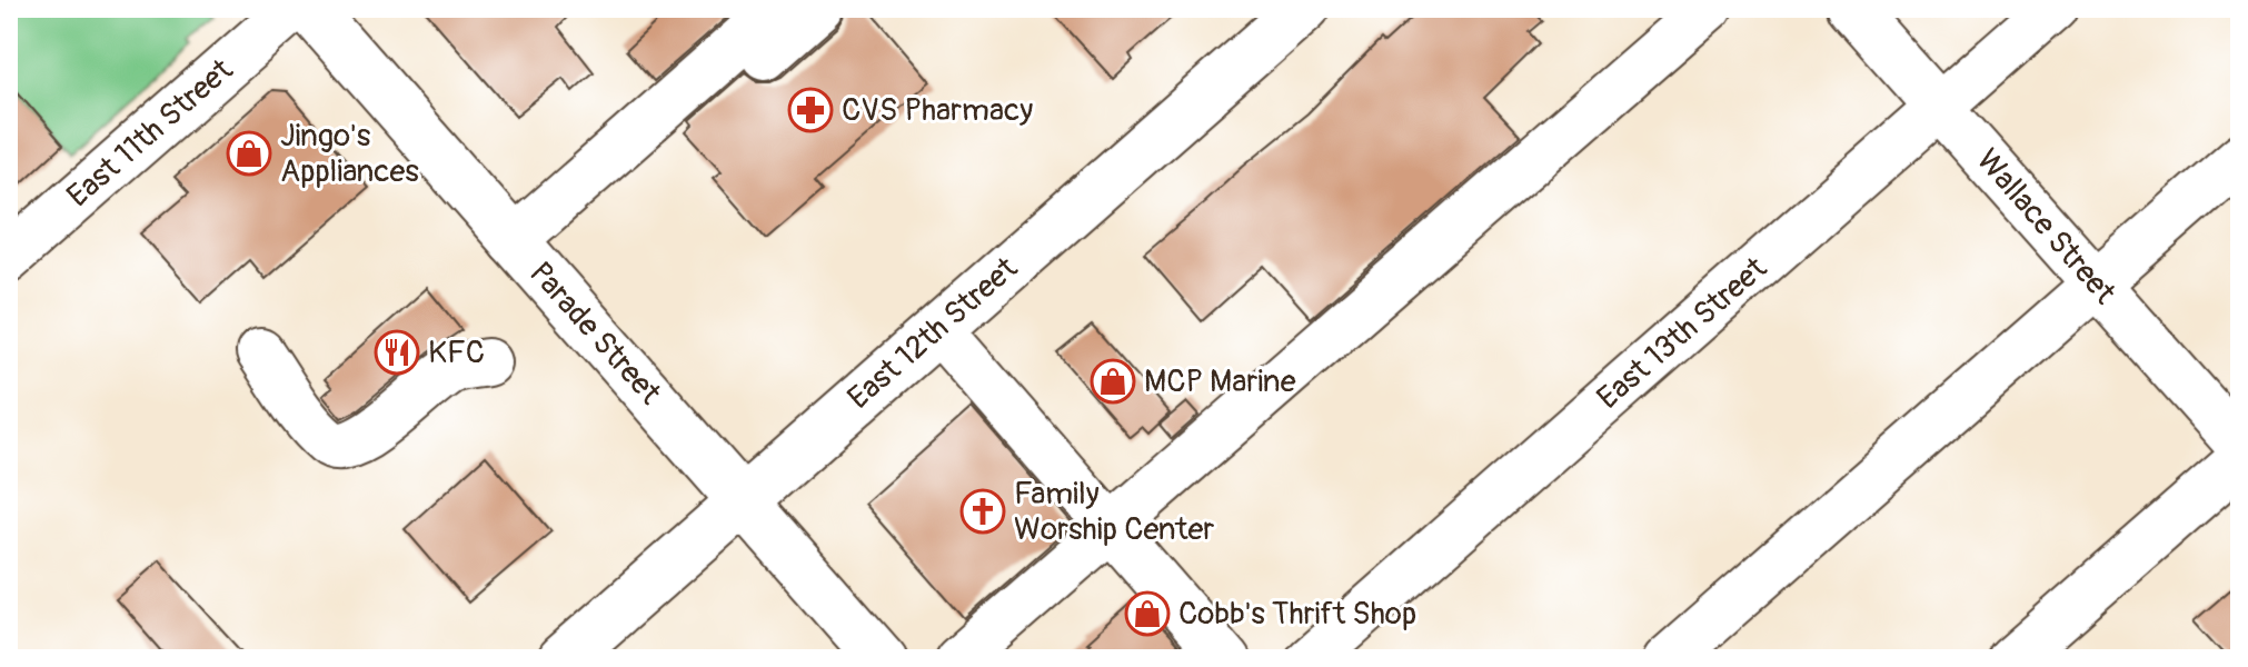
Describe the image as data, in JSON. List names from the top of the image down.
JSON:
{
  "streets": {
    "main road": ["Parade Street", "East 12th Street"],
    "street": ["East 11th Street", "Wallace Street", "East 13th Street"]
  },
  "crossings": [
    ["Wallace Street", "East 13th Street"],
    ["Parade Street", "East 12th Street"]
  ],
  "places": {
    "pharmacy": ["CVS Pharmacy"],
    "shop": ["Jingo's Appliances", "MCP Marine", "Cobb's Thrift Shop"],
    "restaurant": ["KFC"],
    "church": ["Family Worship Center"]
  }
}
